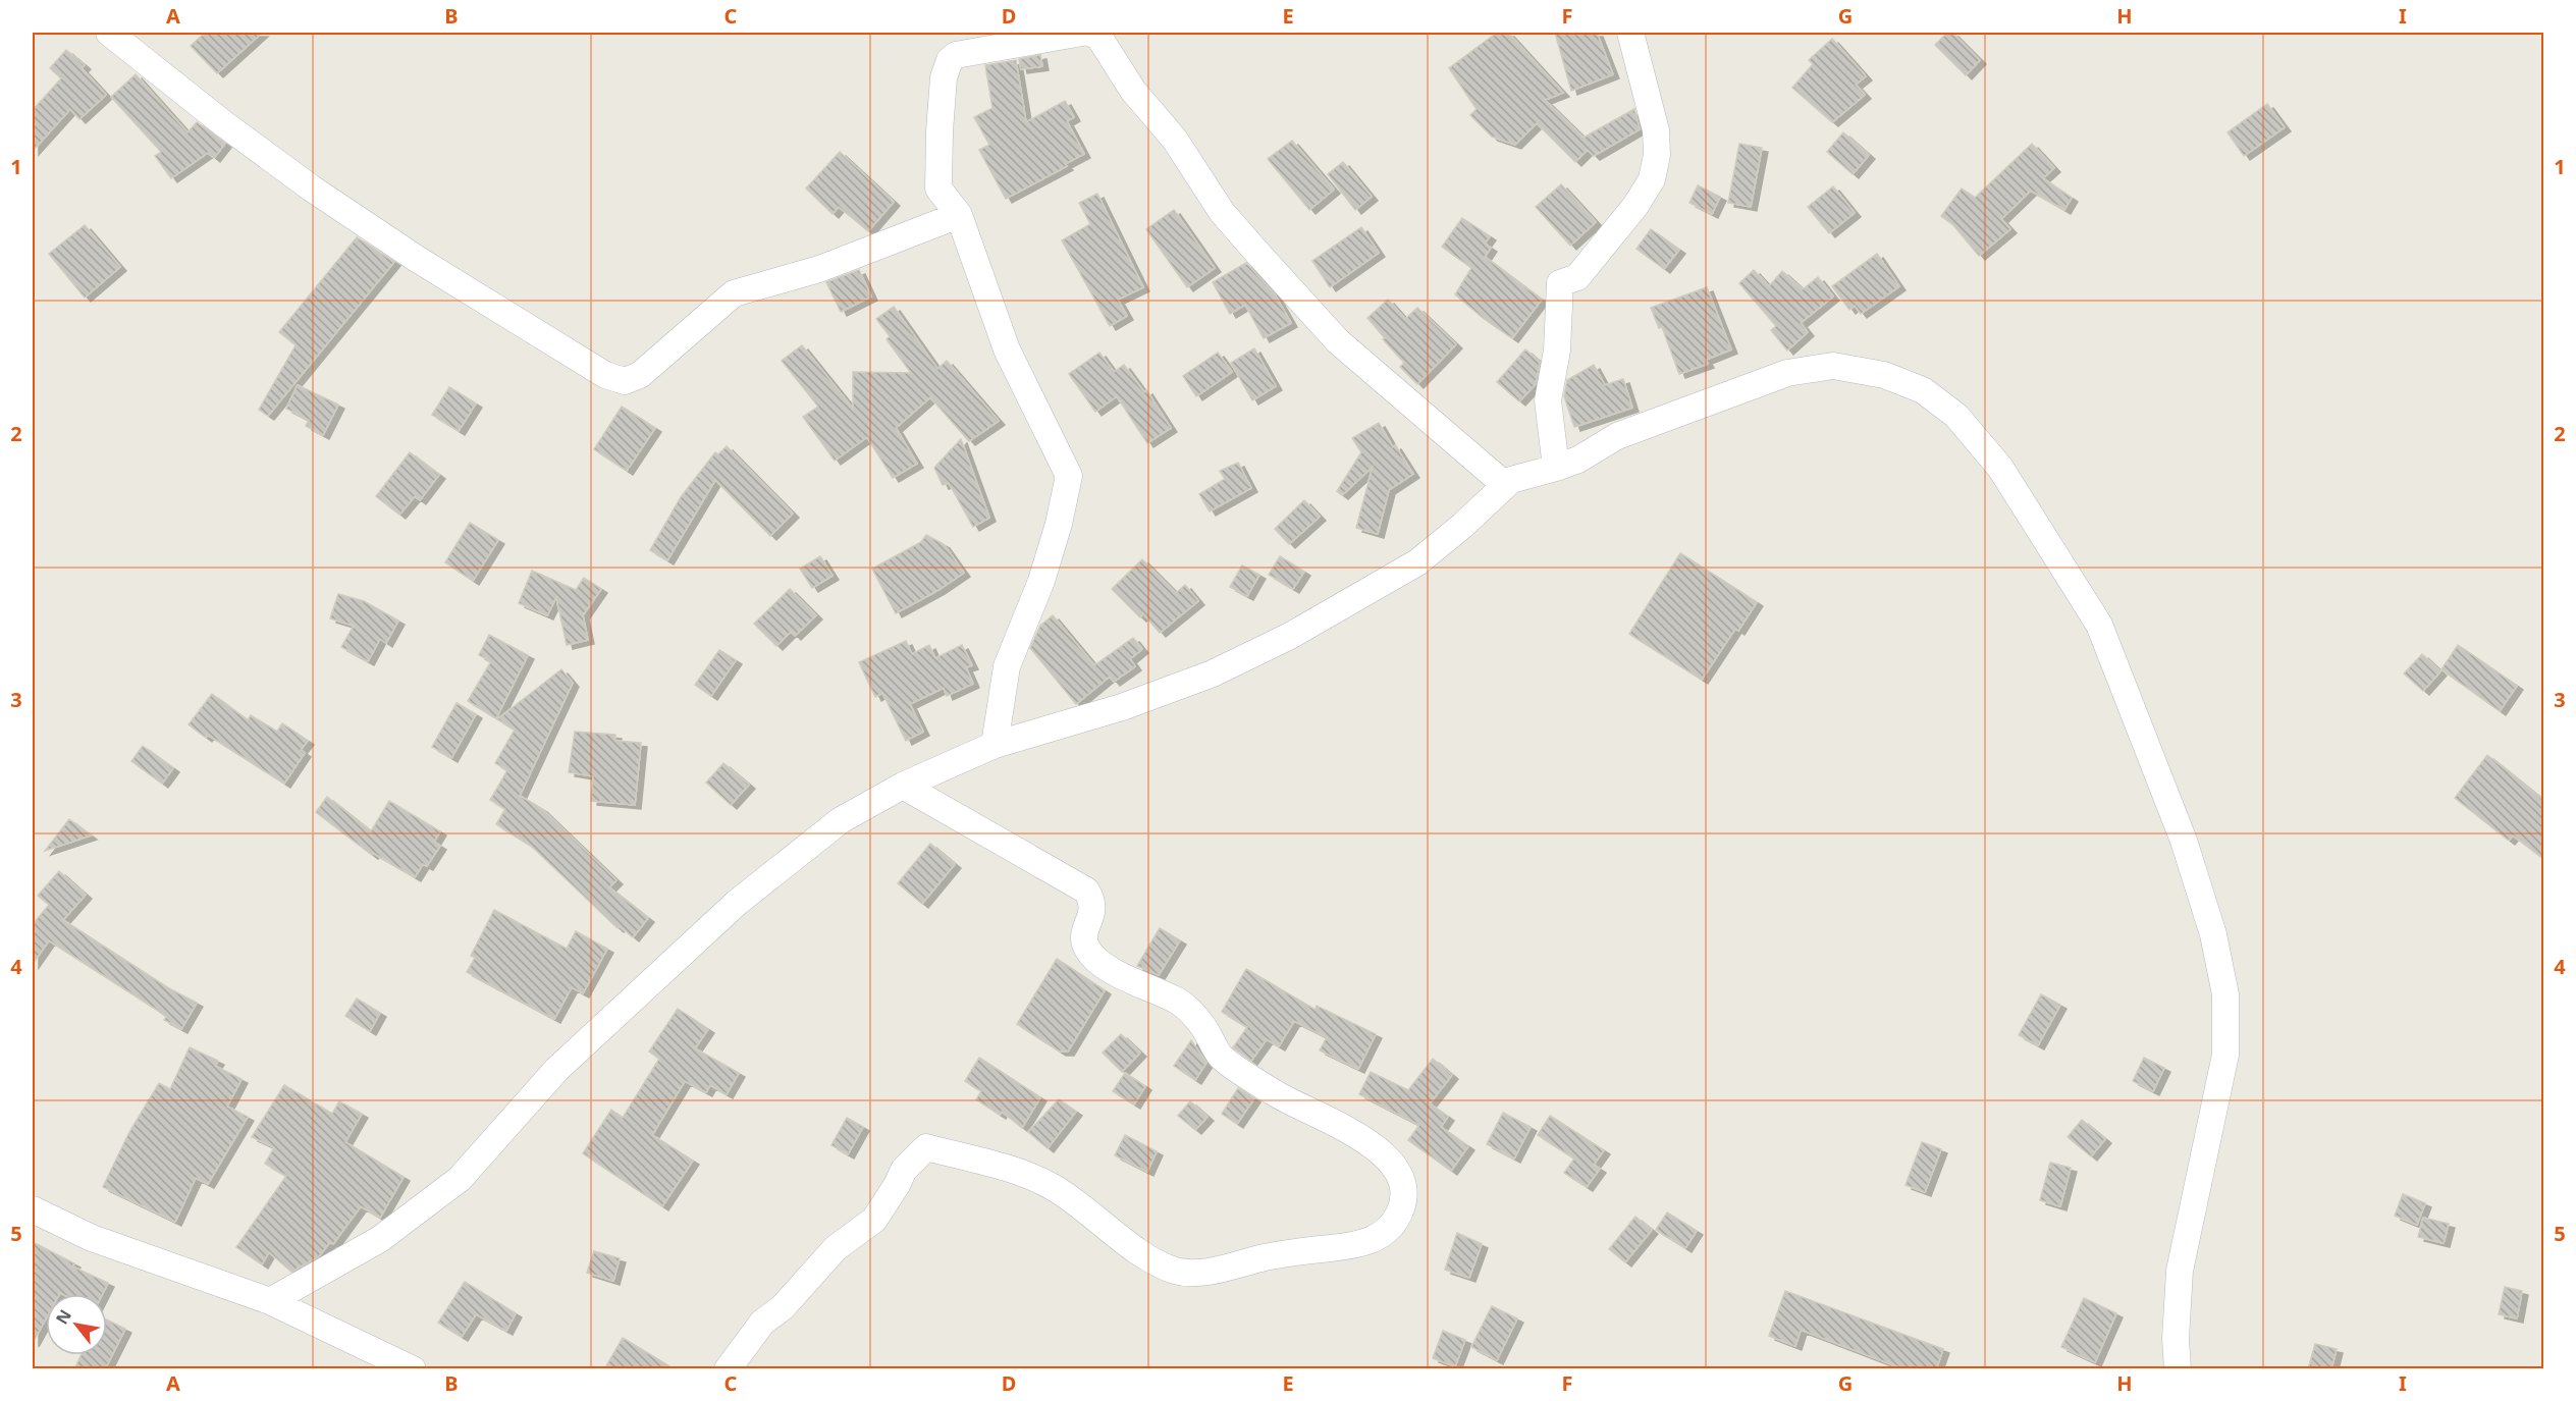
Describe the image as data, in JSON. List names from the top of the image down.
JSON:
{
  "north": "top left",
  "grid": {
    "columns": [
      "A",
      "B",
      "C",
      "D",
      "E",
      "F",
      "G",
      "H",
      "I"
    ],
    "rows": [
      "1",
      "2",
      "3",
      "4",
      "5"
    ]
  }
}
